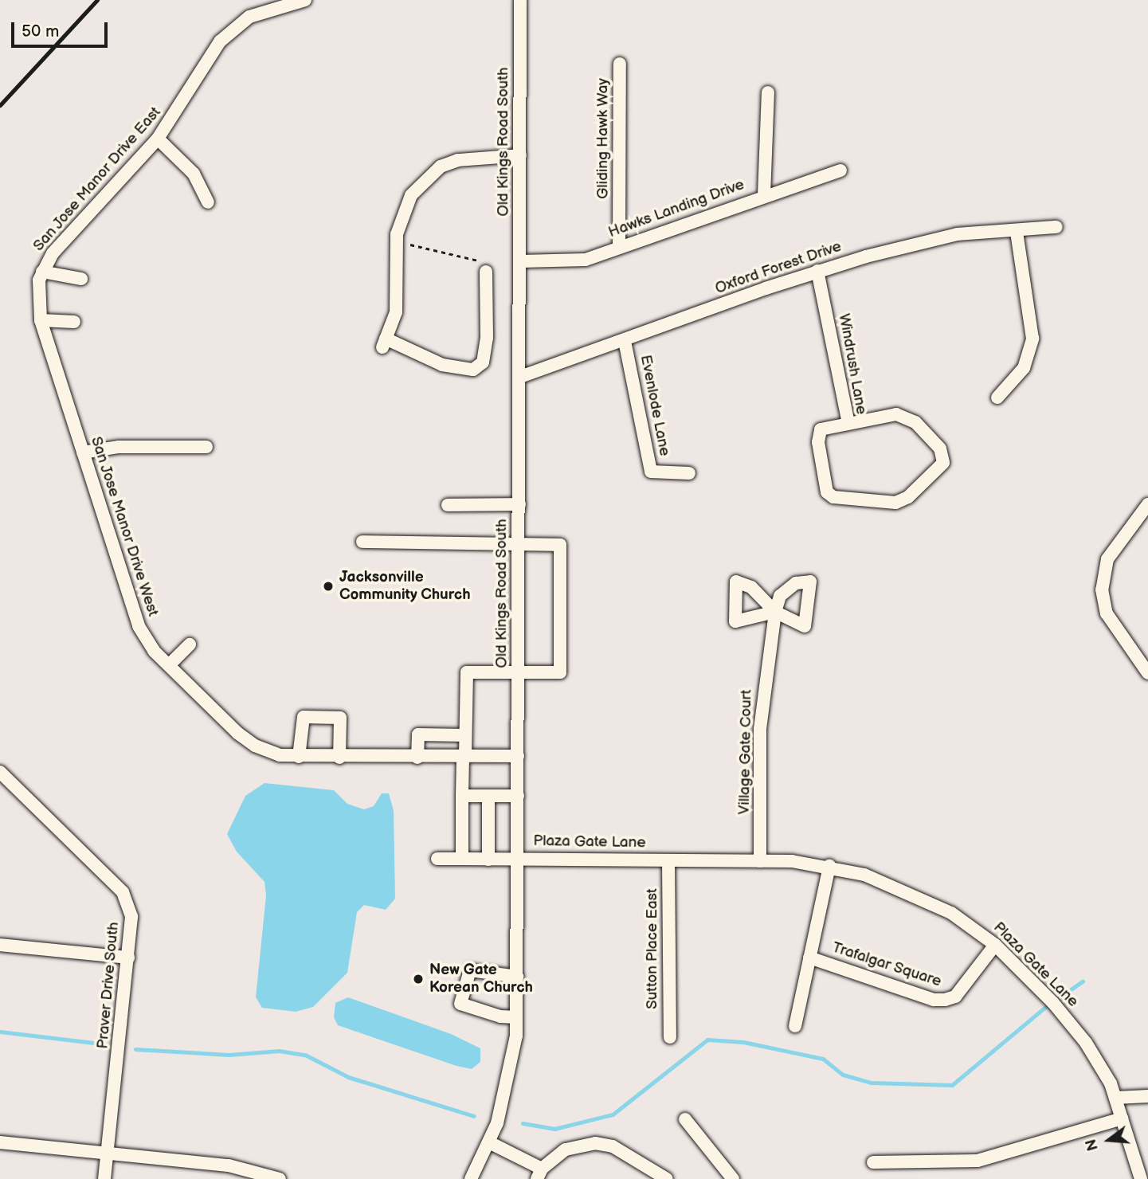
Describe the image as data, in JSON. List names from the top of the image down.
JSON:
{
  "streets": {
    "street": [
      "Gliding Hawk Way",
      "Old Kings Road South",
      "San Jose Manor Drive East",
      "Hawks Landing Drive",
      "Oxford Forest Drive",
      "Windrush Lane",
      "Evenlode Lane",
      "San Jose Manor Drive West",
      "Village Gate Court",
      "Plaza Gate Lane",
      "Sutton Place East",
      "Trafalgar Square",
      "Praver Drive South"
    ]
  },
  "crossings": [
    ["Gliding Hawk Way", "Hawks Landing Drive"],
    ["Old Kings Road South", "Hawks Landing Drive"],
    ["Old Kings Road South", "Oxford Forest Drive"],
    ["Old Kings Road South", "San Jose Manor Drive West"],
    ["Old Kings Road South", "Plaza Gate Lane"],
    ["San Jose Manor Drive East", "San Jose Manor Drive West"],
    ["Oxford Forest Drive", "Windrush Lane"],
    ["Oxford Forest Drive", "Evenlode Lane"],
    ["Village Gate Court", "Plaza Gate Lane"],
    ["Plaza Gate Lane", "Sutton Place East"],
    ["Plaza Gate Lane", "Trafalgar Square"]
  ],
  "places": ["Jacksonville Community Church", "New Gate Korean Church"],
  "scale_bar": "50 m",
  "north": "left"
}
